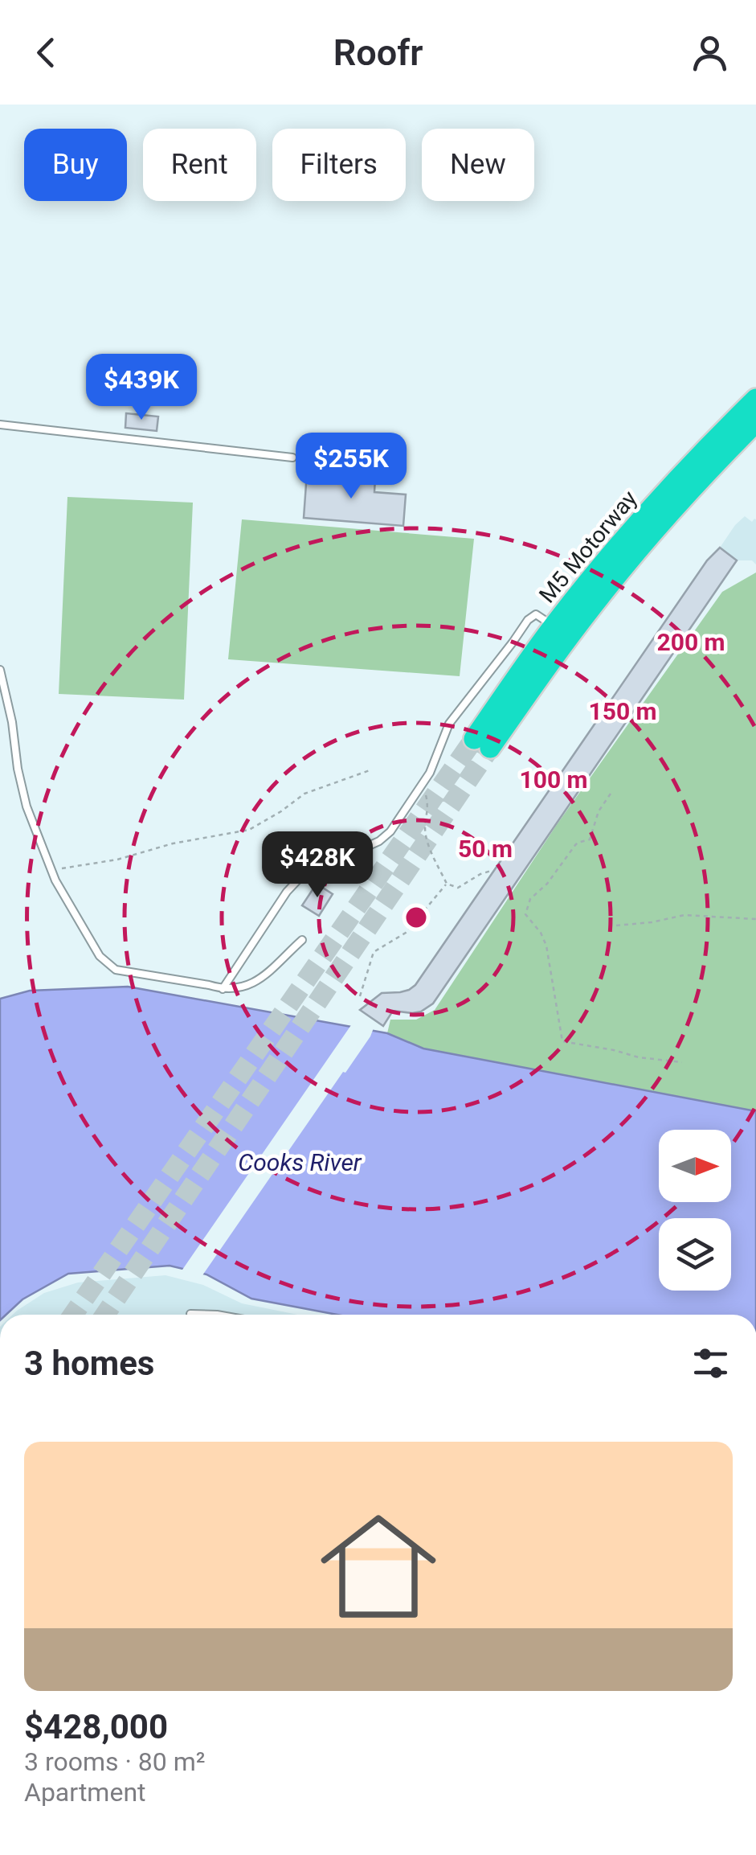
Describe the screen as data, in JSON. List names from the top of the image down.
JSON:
{
  "streets": {
    "highway": ["M5 Motorway"]
  },
  "water": ["Cooks River"],
  "north": "right",
  "page": {
    "header": "Roofr",
    "chip": [
      "Buy",
      "Rent",
      "Filters",
      "New"
    ],
    "price": ["$439K", "$255K", "$428K"],
    "heading": "3 homes",
    "list": [
      {
        "name": "$428,000",
        "note": "3 rooms · 80 m² · Apartment"
      }
    ]
  },
  "rings": [
    "200 m",
    "150 m",
    "100 m",
    "50 m"
  ]
}
